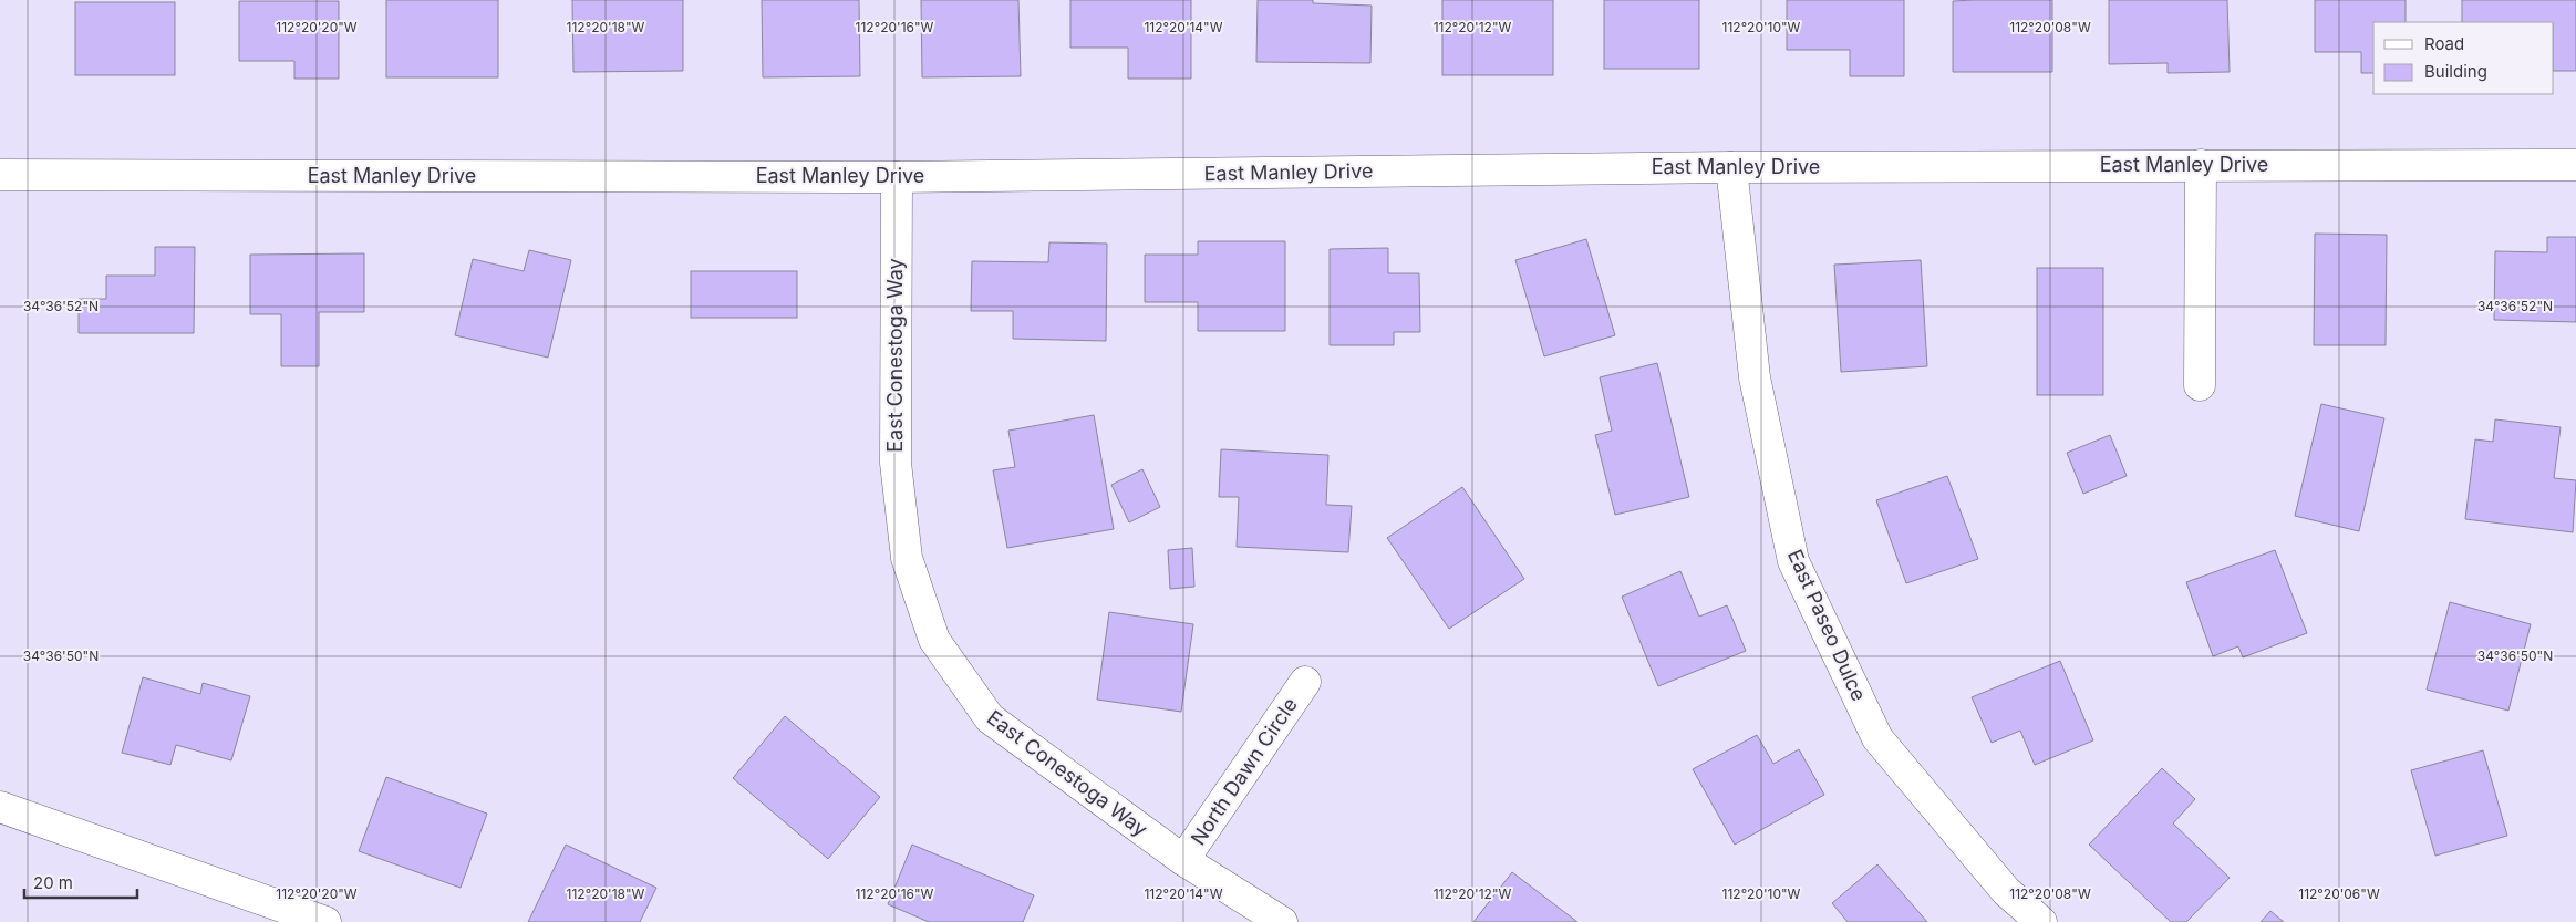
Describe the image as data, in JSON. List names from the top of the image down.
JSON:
{
  "streets": {
    "street": [
      "East Manley Drive",
      "East Conestoga Way",
      "East Paseo Dulce",
      "North Dawn Circle"
    ]
  },
  "crossings": [
    ["East Manley Drive", "East Conestoga Way"],
    ["East Manley Drive", "East Paseo Dulce"],
    ["East Conestoga Way", "North Dawn Circle"]
  ],
  "legend": ["Road", "Building"],
  "scale_bar": "20 m",
  "coordinates": [
    "112°20'20\"W",
    "112°20'18\"W",
    "112°20'16\"W",
    "112°20'14\"W",
    "112°20'12\"W",
    "112°20'10\"W",
    "112°20'08\"W",
    "34°36'52\"N",
    "34°36'50\"N",
    "112°20'06\"W"
  ]
}
